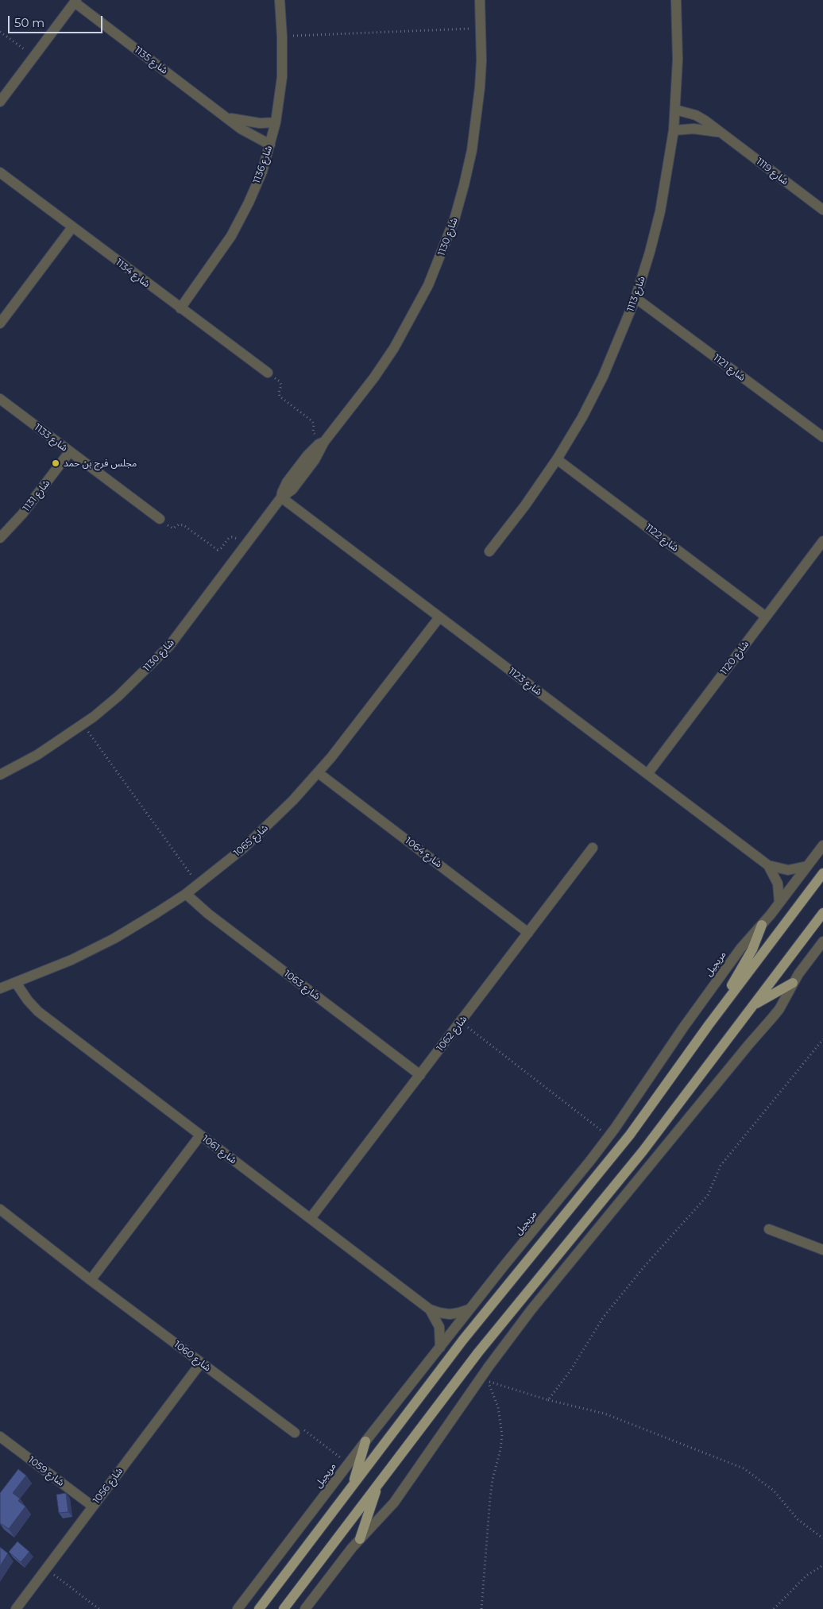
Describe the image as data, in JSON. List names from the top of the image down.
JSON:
{
  "streets": {
    "street": [
      "شارع 1135",
      "شارع 1136",
      "شارع 1119",
      "شارع 1130",
      "شارع 1134",
      "شارع 1113",
      "شارع 1121",
      "شارع 1133",
      "شارع 1131",
      "شارع 1122",
      "شارع 1120",
      "شارع 1123",
      "شارع 1065",
      "شارع 1064",
      "مريجيل",
      "شارع 1063",
      "شارع 1062",
      "شارع 1061",
      "شارع 1060",
      "شارع 1059",
      "شارع 1056"
    ]
  },
  "crossings": [
    ["شارع 1135", "شارع 1136"],
    ["شارع 1136", "شارع 1134"],
    ["شارع 1119", "شارع 1113"],
    ["شارع 1130", "شارع 1123"],
    ["شارع 1113", "شارع 1121"],
    ["شارع 1113", "شارع 1122"],
    ["شارع 1133", "شارع 1131"],
    ["شارع 1122", "شارع 1120"],
    ["شارع 1120", "شارع 1123"],
    ["شارع 1123", "شارع 1065"],
    ["شارع 1123", "مريجيل"],
    ["شارع 1065", "شارع 1064"],
    ["شارع 1065", "شارع 1063"],
    ["شارع 1065", "شارع 1061"],
    ["شارع 1064", "شارع 1062"],
    ["مريجيل", "شارع 1061"],
    ["شارع 1063", "شارع 1062"],
    ["شارع 1062", "شارع 1061"],
    ["شارع 1060", "شارع 1056"],
    ["شارع 1059", "شارع 1056"]
  ],
  "places": ["مجلس فرج بن حمد"],
  "scale_bar": "50 m"
}
